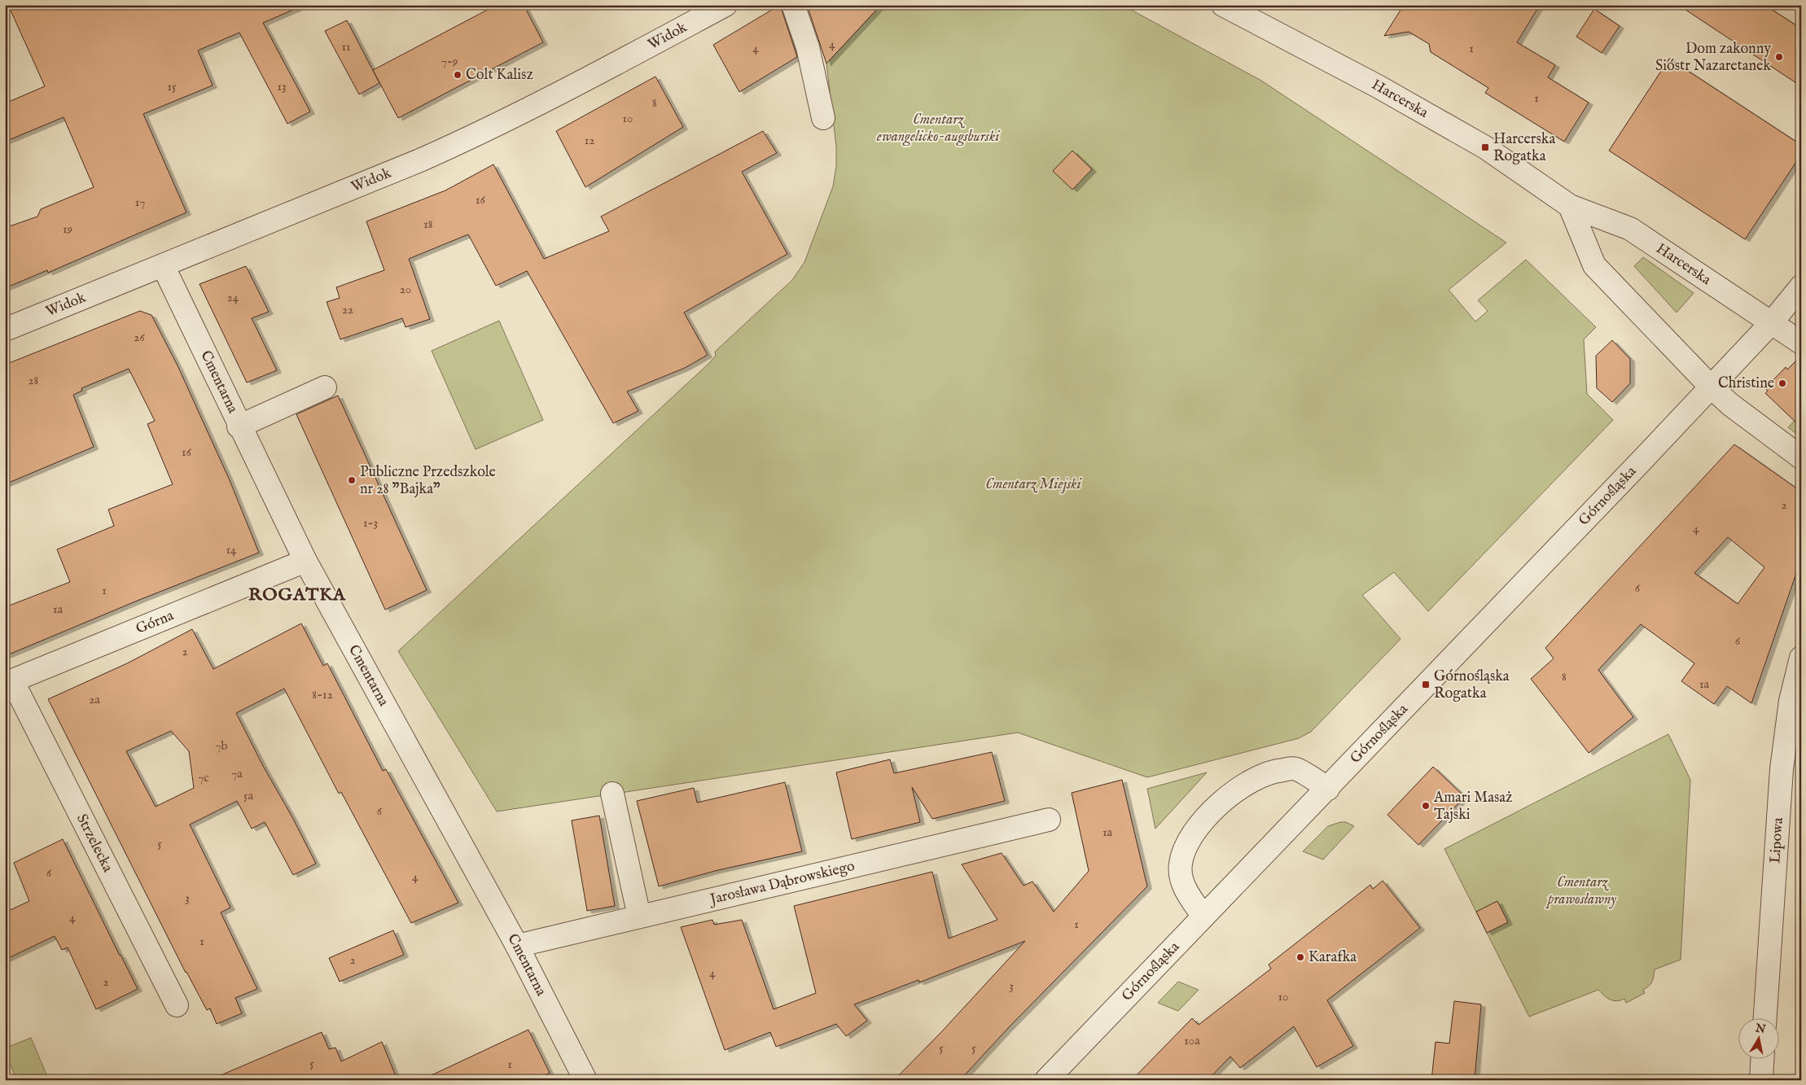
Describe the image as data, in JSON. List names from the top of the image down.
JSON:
{
  "streets": {
    "street": [
      "Widok",
      "Harcerska",
      "Cmentarna",
      "Górnośląska",
      "Górna",
      "Lipowa",
      "Strzelecka",
      "Jarosława Dąbrowskiego"
    ]
  },
  "crossings": [
    ["Widok", "Cmentarna"],
    ["Harcerska", "Górnośląska"],
    ["Cmentarna", "Górna"],
    ["Cmentarna", "Jarosława Dąbrowskiego"],
    ["Górna", "Strzelecka"]
  ],
  "districts": ["ROGATKA"],
  "parks": ["Cmentarz ewangelicko-augsburski", "Cmentarz Miejski", "Cmentarz prawosławny"],
  "places": {
    "other": [
      "Dom zakonny Sióstr Nazaretanek",
      "Colt Kalisz",
      "Christine",
      "Publiczne Przedszkole nr 28 \"Bajka\"",
      "Amari Masaż Tajski",
      "Karafka"
    ],
    "transit": ["Harcerska Rogatka", "Górnośląska Rogatka"]
  },
  "house_numbers": [
    "4",
    "11",
    "4",
    "1",
    "7-9",
    "15",
    "13",
    "1",
    "8",
    "10",
    "12",
    "16",
    "17",
    "18",
    "19",
    "20",
    "24",
    "22",
    "26",
    "28",
    "16",
    "2",
    "1-3",
    "4",
    "14",
    "6",
    "1",
    "1a",
    "6",
    "2",
    "8",
    "1a",
    "8-12",
    "2a",
    "7b",
    "7a",
    "7c",
    "5a",
    "6",
    "1a",
    "5",
    "6",
    "4",
    "3",
    "4",
    "1",
    "1",
    "2",
    "4",
    "2",
    "3",
    "10",
    "10a",
    "5",
    "5",
    "5",
    "1"
  ],
  "north": "top"
}
